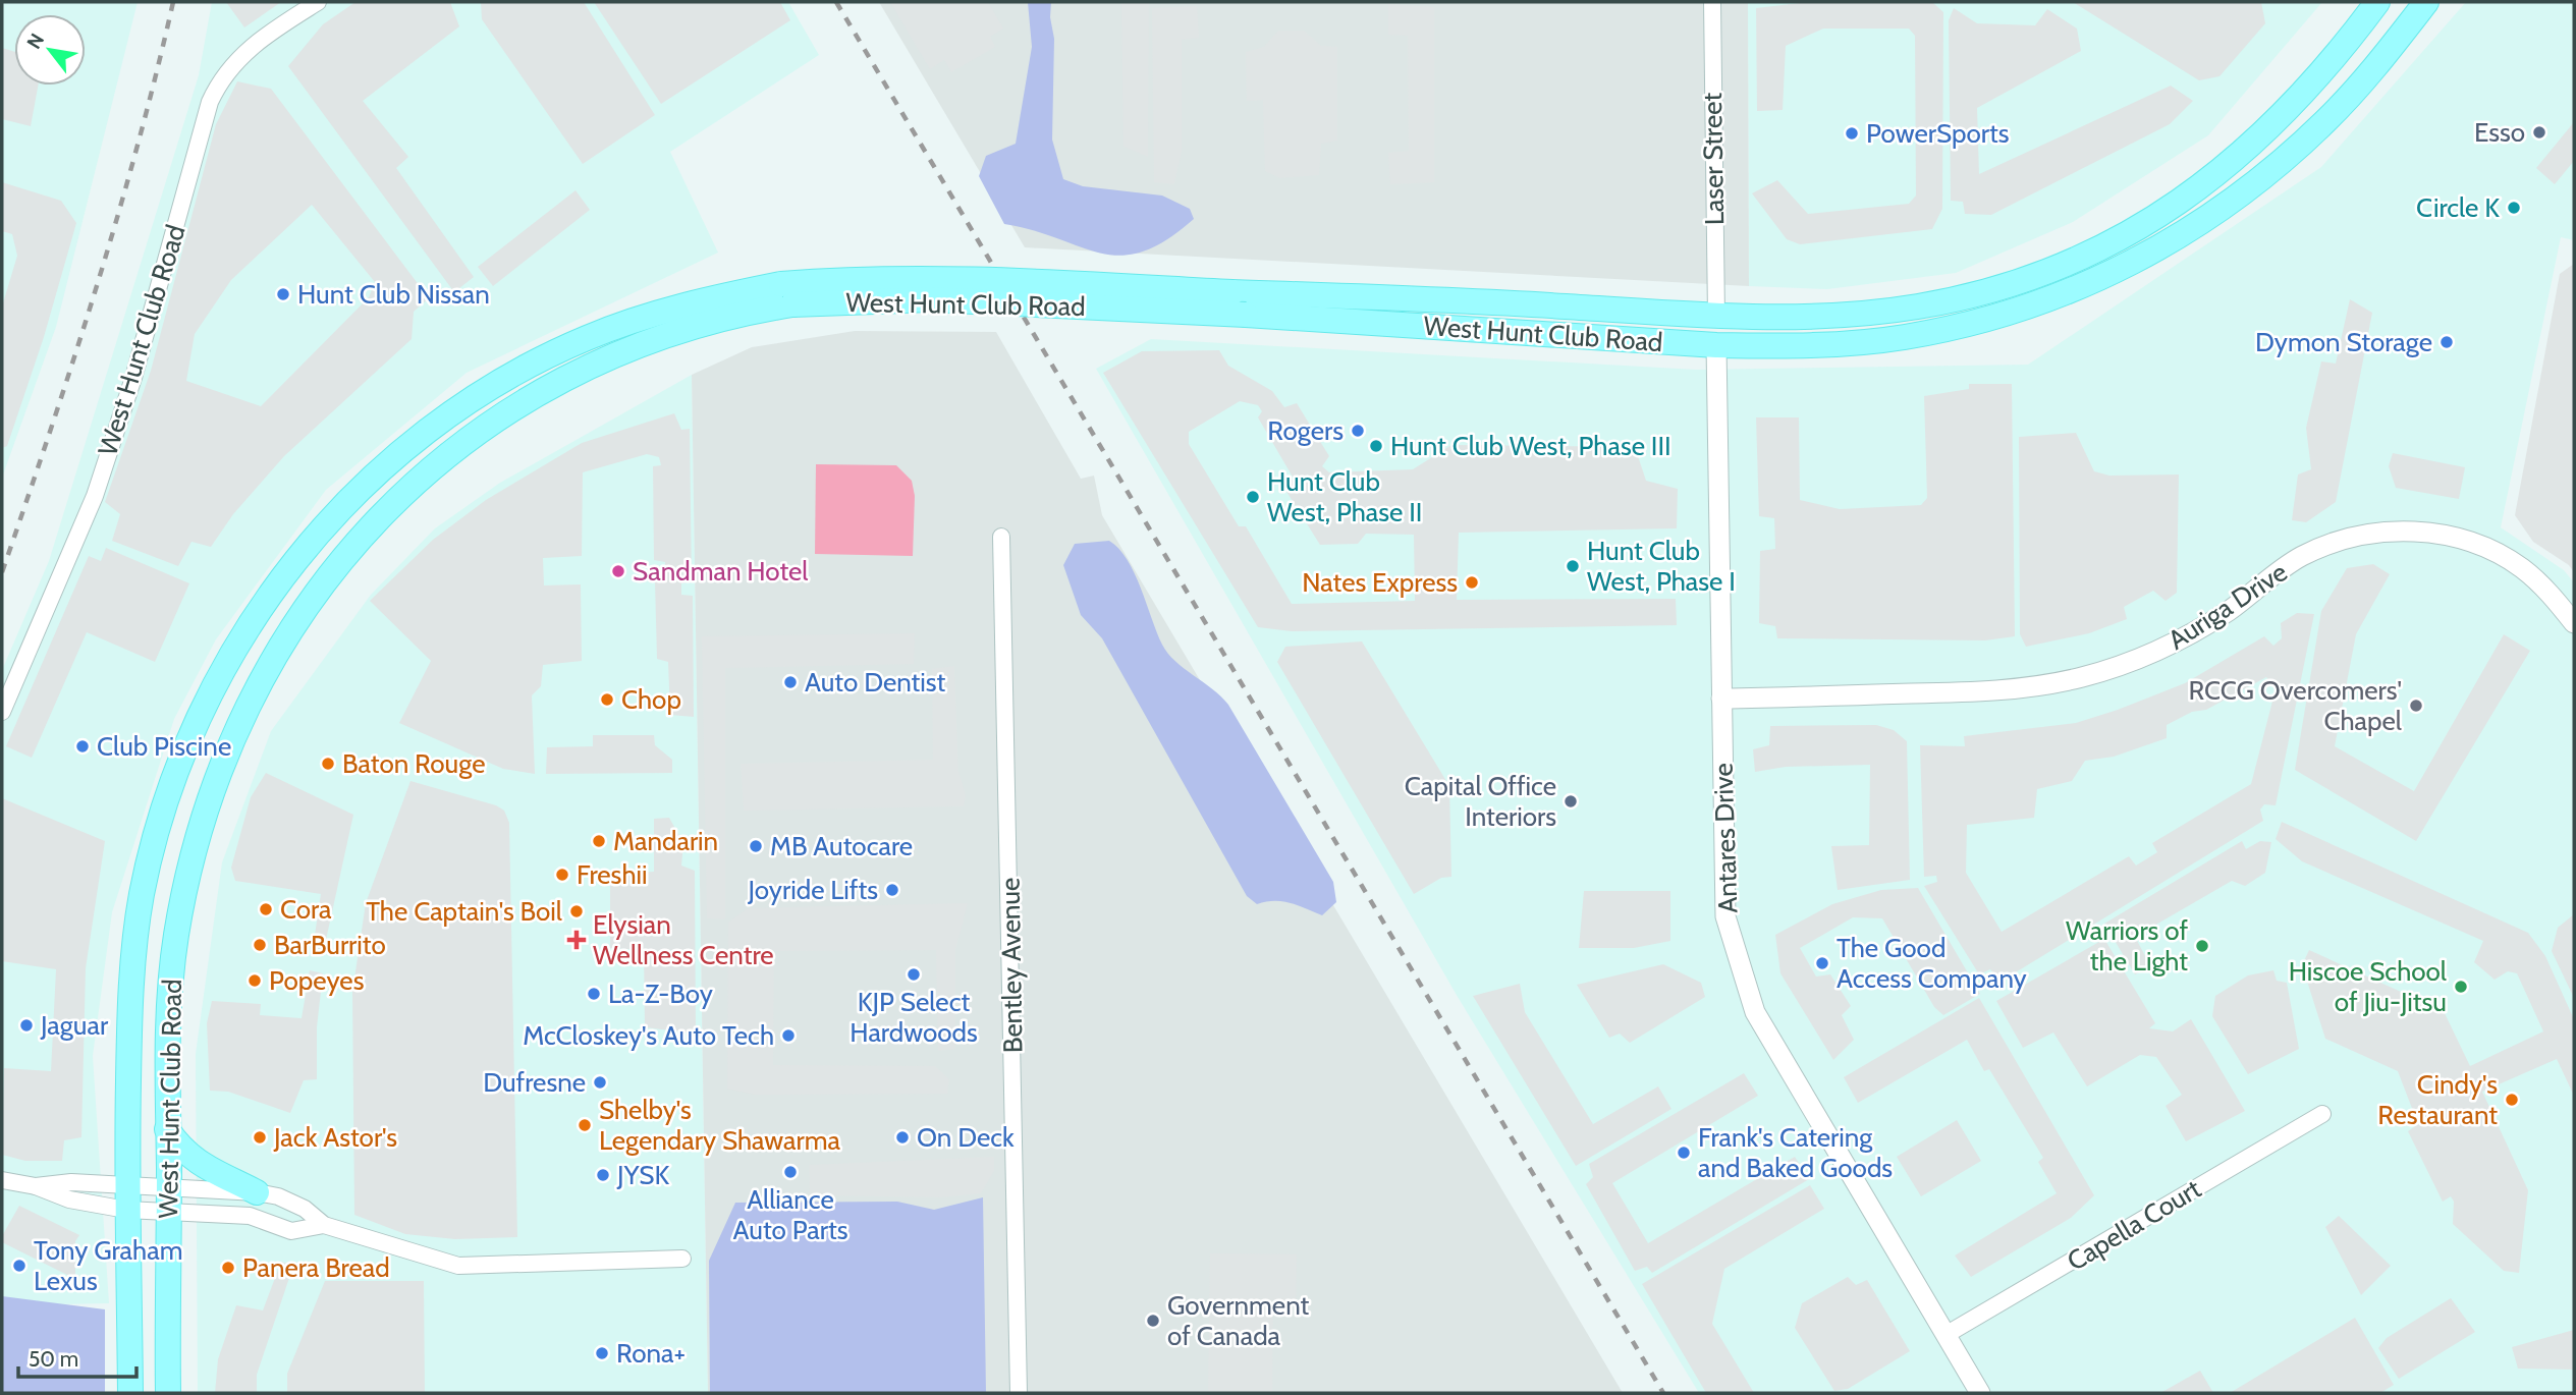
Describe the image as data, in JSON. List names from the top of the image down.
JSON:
{
  "streets": {
    "main road": ["West Hunt Club Road"],
    "street": [
      "Laser Street",
      "Auriga Drive",
      "Antares Drive",
      "Bentley Avenue",
      "Capella Court"
    ]
  },
  "crossings": [
    ["Laser Street", "West Hunt Club Road"],
    ["West Hunt Club Road", "Antares Drive"],
    ["Auriga Drive", "Antares Drive"],
    ["Antares Drive", "Capella Court"]
  ],
  "places": {
    "other": [
      "Esso",
      "PowerSports",
      "Circle K",
      "Hunt Club Nissan",
      "Dymon Storage",
      "Rogers",
      "Hunt Club West, Phase III",
      "Hunt Club West, Phase II",
      "Hunt Club West, Phase I",
      "Sandman Hotel",
      "Nates Express",
      "Auto Dentist",
      "Chop",
      "RCCG Overcomers' Chapel",
      "Club Piscine",
      "Baton Rouge",
      "Capital Office Interiors",
      "Mandarin",
      "MB Autocare",
      "Freshii",
      "Joyride Lifts",
      "Cora",
      "The Captain's Boil",
      "BarBurrito",
      "Warriors of the Light",
      "The Good Access Company",
      "KJP Select Hardwoods",
      "Popeyes",
      "Hiscoe School of Jiu-Jitsu",
      "La-Z-Boy",
      "Jaguar",
      "McCloskey's Auto Tech",
      "Dufresne",
      "Cindy's Restaurant",
      "Shelby's Legendary Shawarma",
      "Jack Astor's",
      "On Deck",
      "Frank's Catering and Baked Goods",
      "Alliance Auto Parts",
      "JYSK",
      "Tony Graham Lexus",
      "Panera Bread",
      "Government of Canada",
      "Rona+"
    ],
    "health": ["Elysian Wellness Centre"]
  },
  "scale_bar": "50 m",
  "north": "top left"
}
